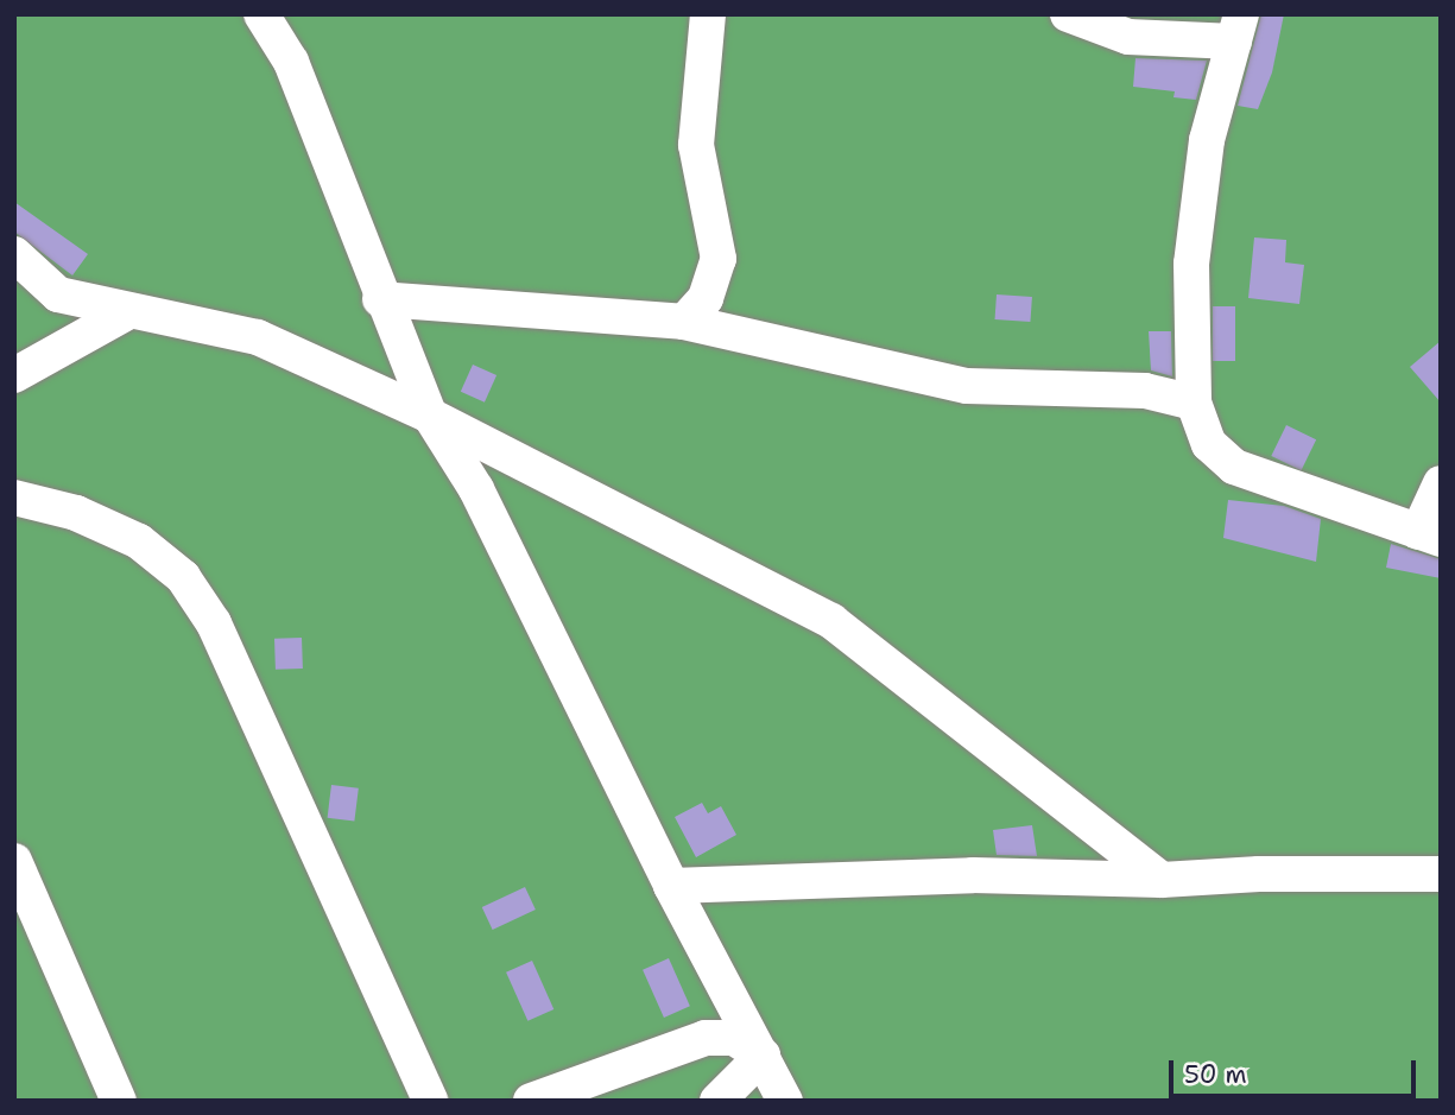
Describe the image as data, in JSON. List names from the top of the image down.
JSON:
{
  "scale_bar": "50 m"
}
